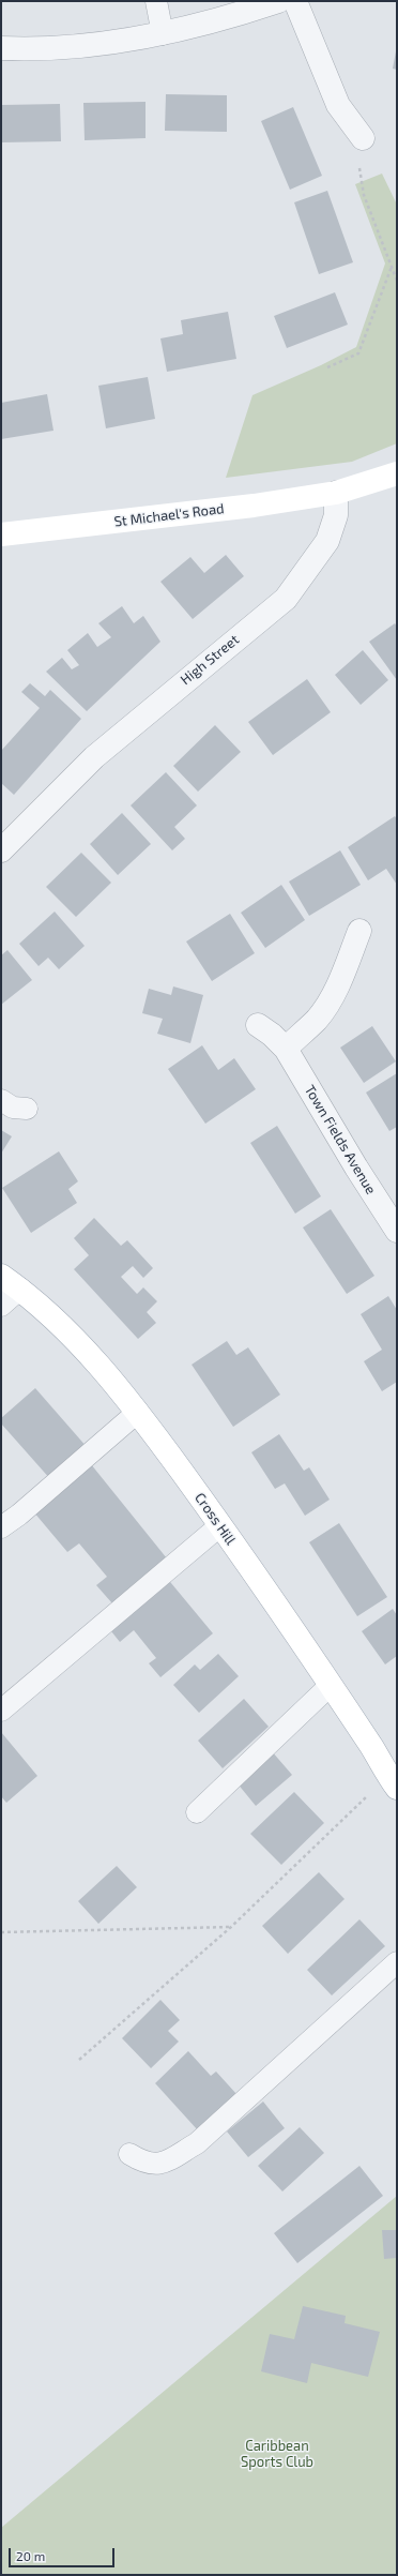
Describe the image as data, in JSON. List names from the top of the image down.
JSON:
{
  "streets": {
    "main road": ["St Michael's Road", "Cross Hill"],
    "street": ["High Street", "Town Fields Avenue"]
  },
  "crossings": [
    ["St Michael's Road", "High Street"]
  ],
  "parks": ["Caribbean Sports Club"],
  "scale_bar": "20 m"
}
